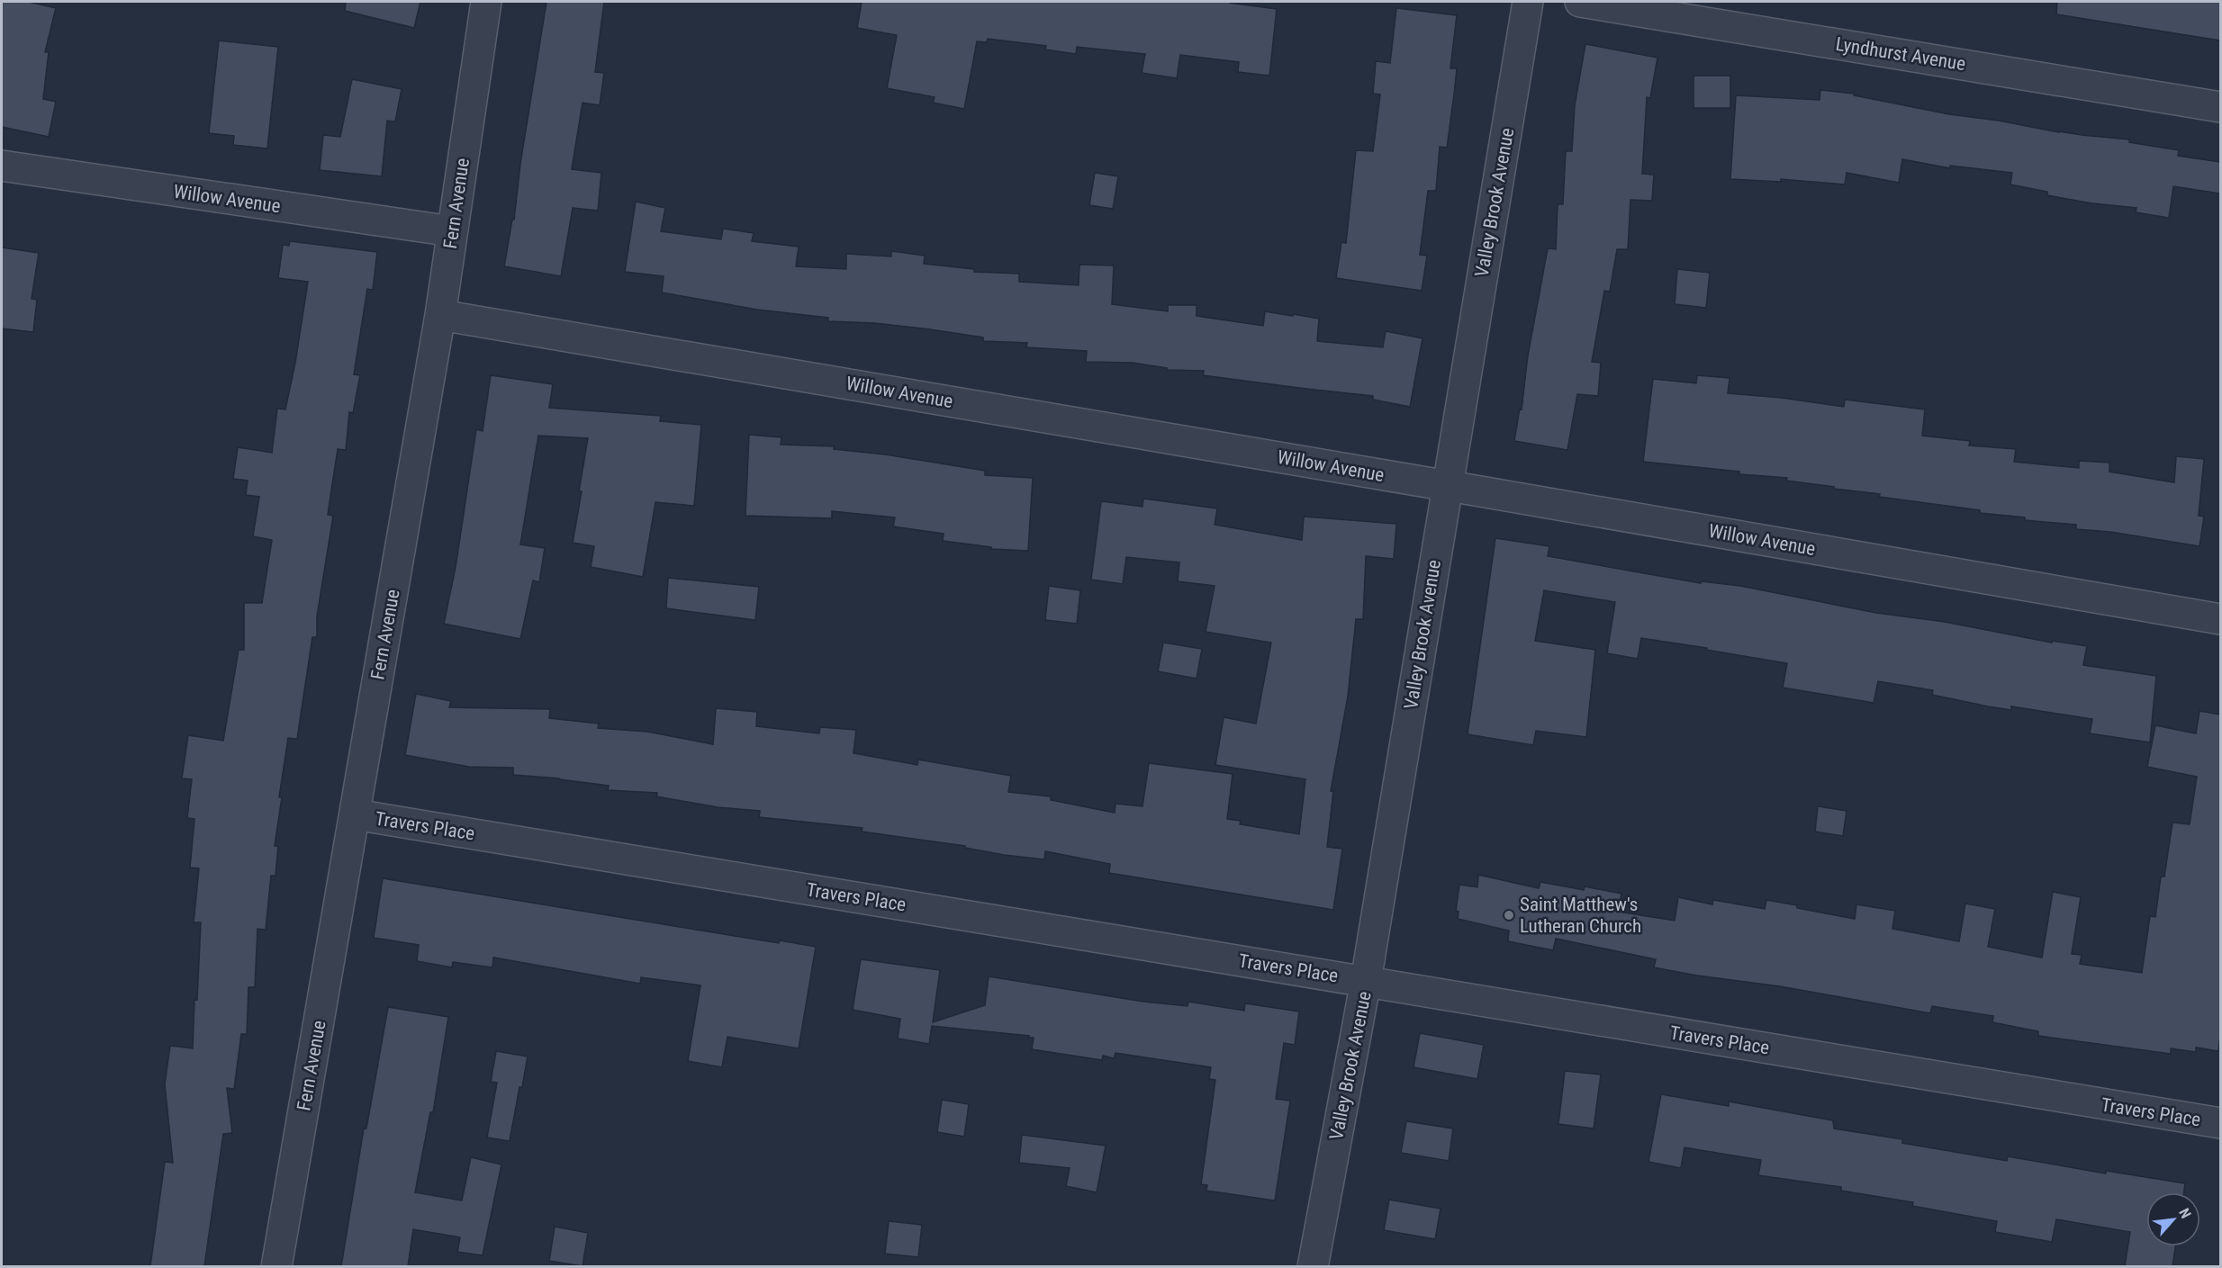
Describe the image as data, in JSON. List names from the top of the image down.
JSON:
{
  "streets": {
    "street": [
      "Lyndhurst Avenue",
      "Willow Avenue",
      "Valley Brook Avenue",
      "Fern Avenue",
      "Travers Place"
    ]
  },
  "crossings": [
    ["Willow Avenue", "Valley Brook Avenue"],
    ["Willow Avenue", "Fern Avenue"],
    ["Valley Brook Avenue", "Travers Place"],
    ["Fern Avenue", "Travers Place"]
  ],
  "places": ["Saint Matthew's Lutheran Church"],
  "north": "top right"
}
